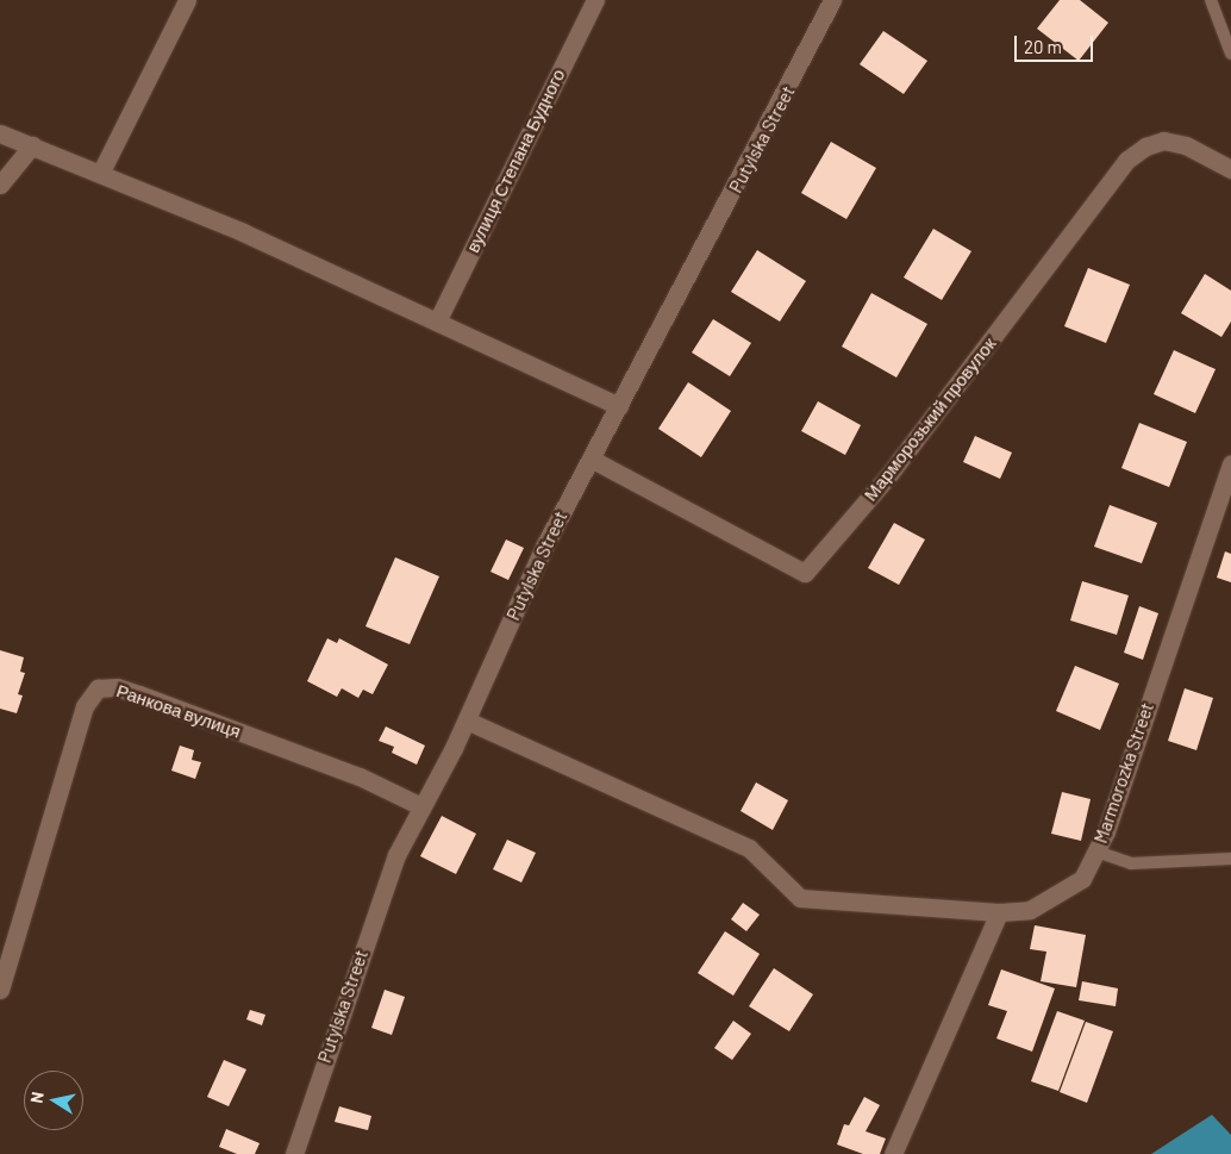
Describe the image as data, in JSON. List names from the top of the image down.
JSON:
{
  "streets": {
    "street": [
      "Putylska Street",
      "вулиця Степана Будного",
      "Марморозький провулок",
      "Ранкова вулиця",
      "Marmorozka Street"
    ]
  },
  "crossings": [
    ["Putylska Street", "Марморозький провулок"],
    ["Putylska Street", "Ранкова вулиця"],
    ["Putylska Street", "Marmorozka Street"]
  ],
  "scale_bar": "20 m",
  "north": "left"
}
